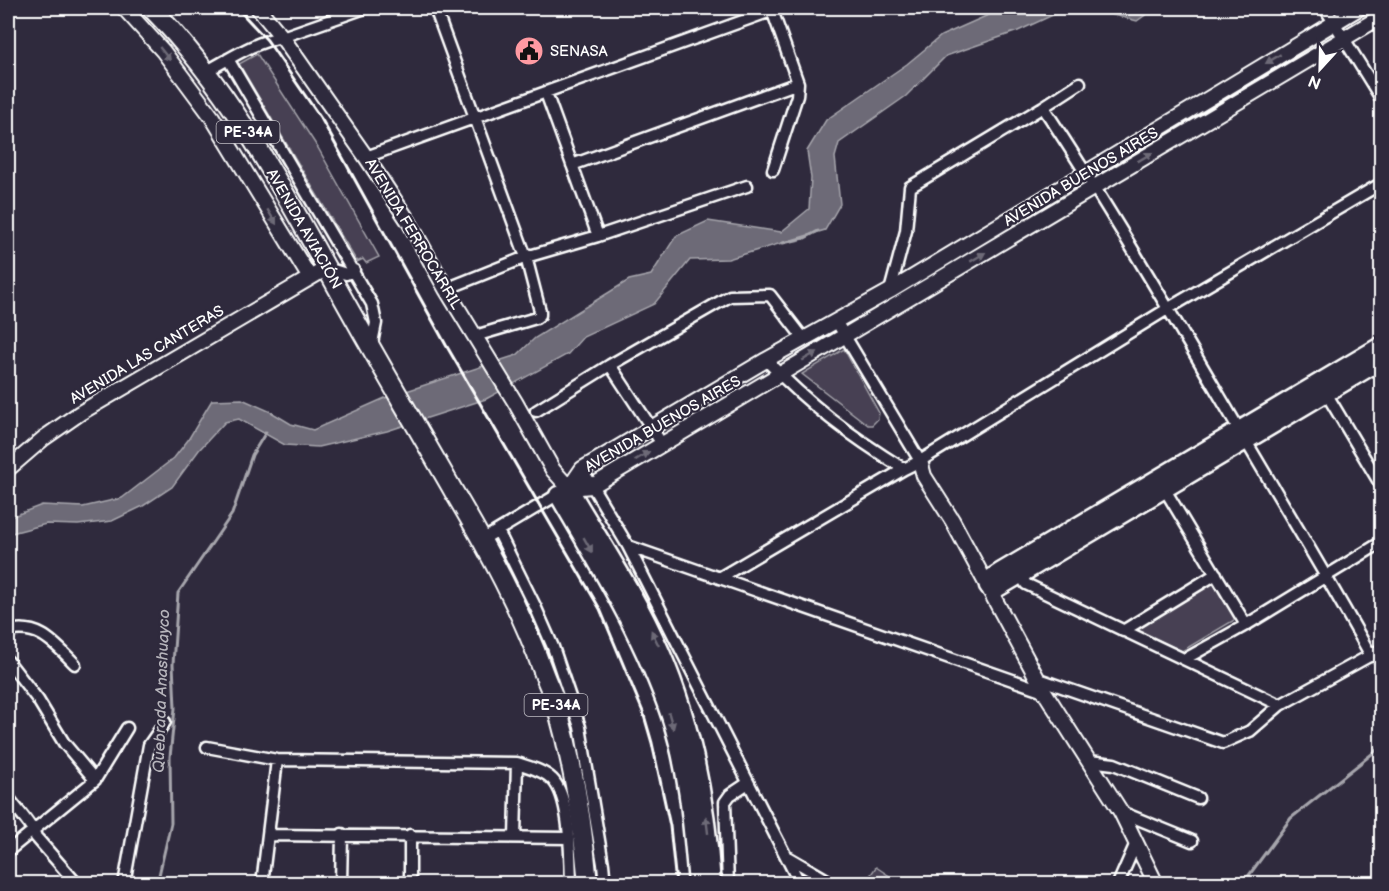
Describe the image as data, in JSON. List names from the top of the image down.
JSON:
{
  "streets": {
    "highway": ["PE-34A", "AVENIDA AVIACIÓN"],
    "main road": ["AVENIDA FERROCARRIL"],
    "street": ["AVENIDA BUENOS AIRES", "AVENIDA LAS CANTERAS"]
  },
  "crossings": [
    ["PE-34A", "AVENIDA AVIACIÓN"],
    ["AVENIDA BUENOS AIRES", "AVENIDA FERROCARRIL"],
    ["AVENIDA AVIACIÓN", "AVENIDA LAS CANTERAS"]
  ],
  "water": ["Quebrada Anashuayco"],
  "places": {
    "public building": ["SENASA"]
  },
  "north": "bottom"
}
